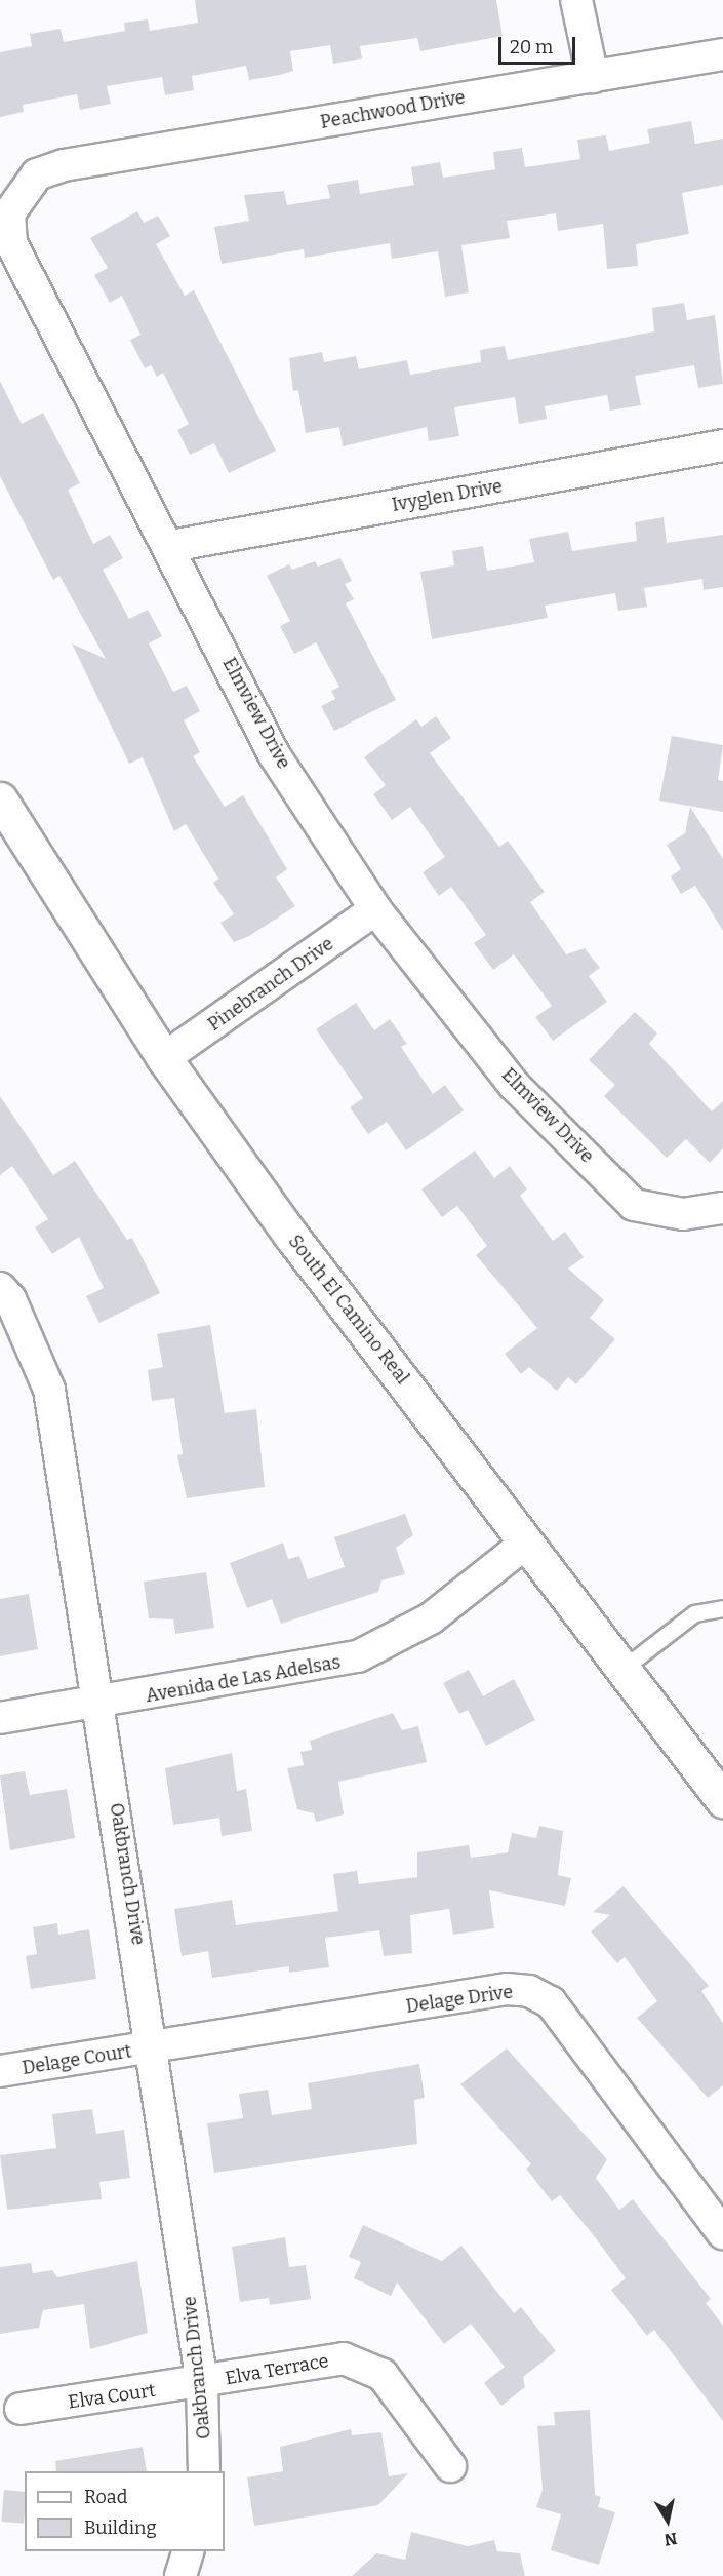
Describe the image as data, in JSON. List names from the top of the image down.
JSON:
{
  "streets": {
    "main road": ["South El Camino Real"],
    "street": [
      "Peachwood Drive",
      "Ivyglen Drive",
      "Elmview Drive",
      "Pinebranch Drive",
      "Avenida de Las Adelsas",
      "Oakbranch Drive",
      "Delage Drive",
      "Delage Court",
      "Elva Terrace",
      "Elva Court"
    ]
  },
  "crossings": [
    ["Peachwood Drive", "Elmview Drive"],
    ["Ivyglen Drive", "Elmview Drive"],
    ["Elmview Drive", "Pinebranch Drive"],
    ["Pinebranch Drive", "South El Camino Real"],
    ["South El Camino Real", "Avenida de Las Adelsas"],
    ["Avenida de Las Adelsas", "Oakbranch Drive"],
    ["Oakbranch Drive", "Delage Drive"],
    ["Oakbranch Drive", "Delage Court"],
    ["Oakbranch Drive", "Elva Terrace"],
    ["Oakbranch Drive", "Elva Court"],
    ["Delage Drive", "Delage Court"],
    ["Elva Terrace", "Elva Court"]
  ],
  "legend": ["Road", "Building"],
  "scale_bar": "20 m",
  "north": "bottom"
}
